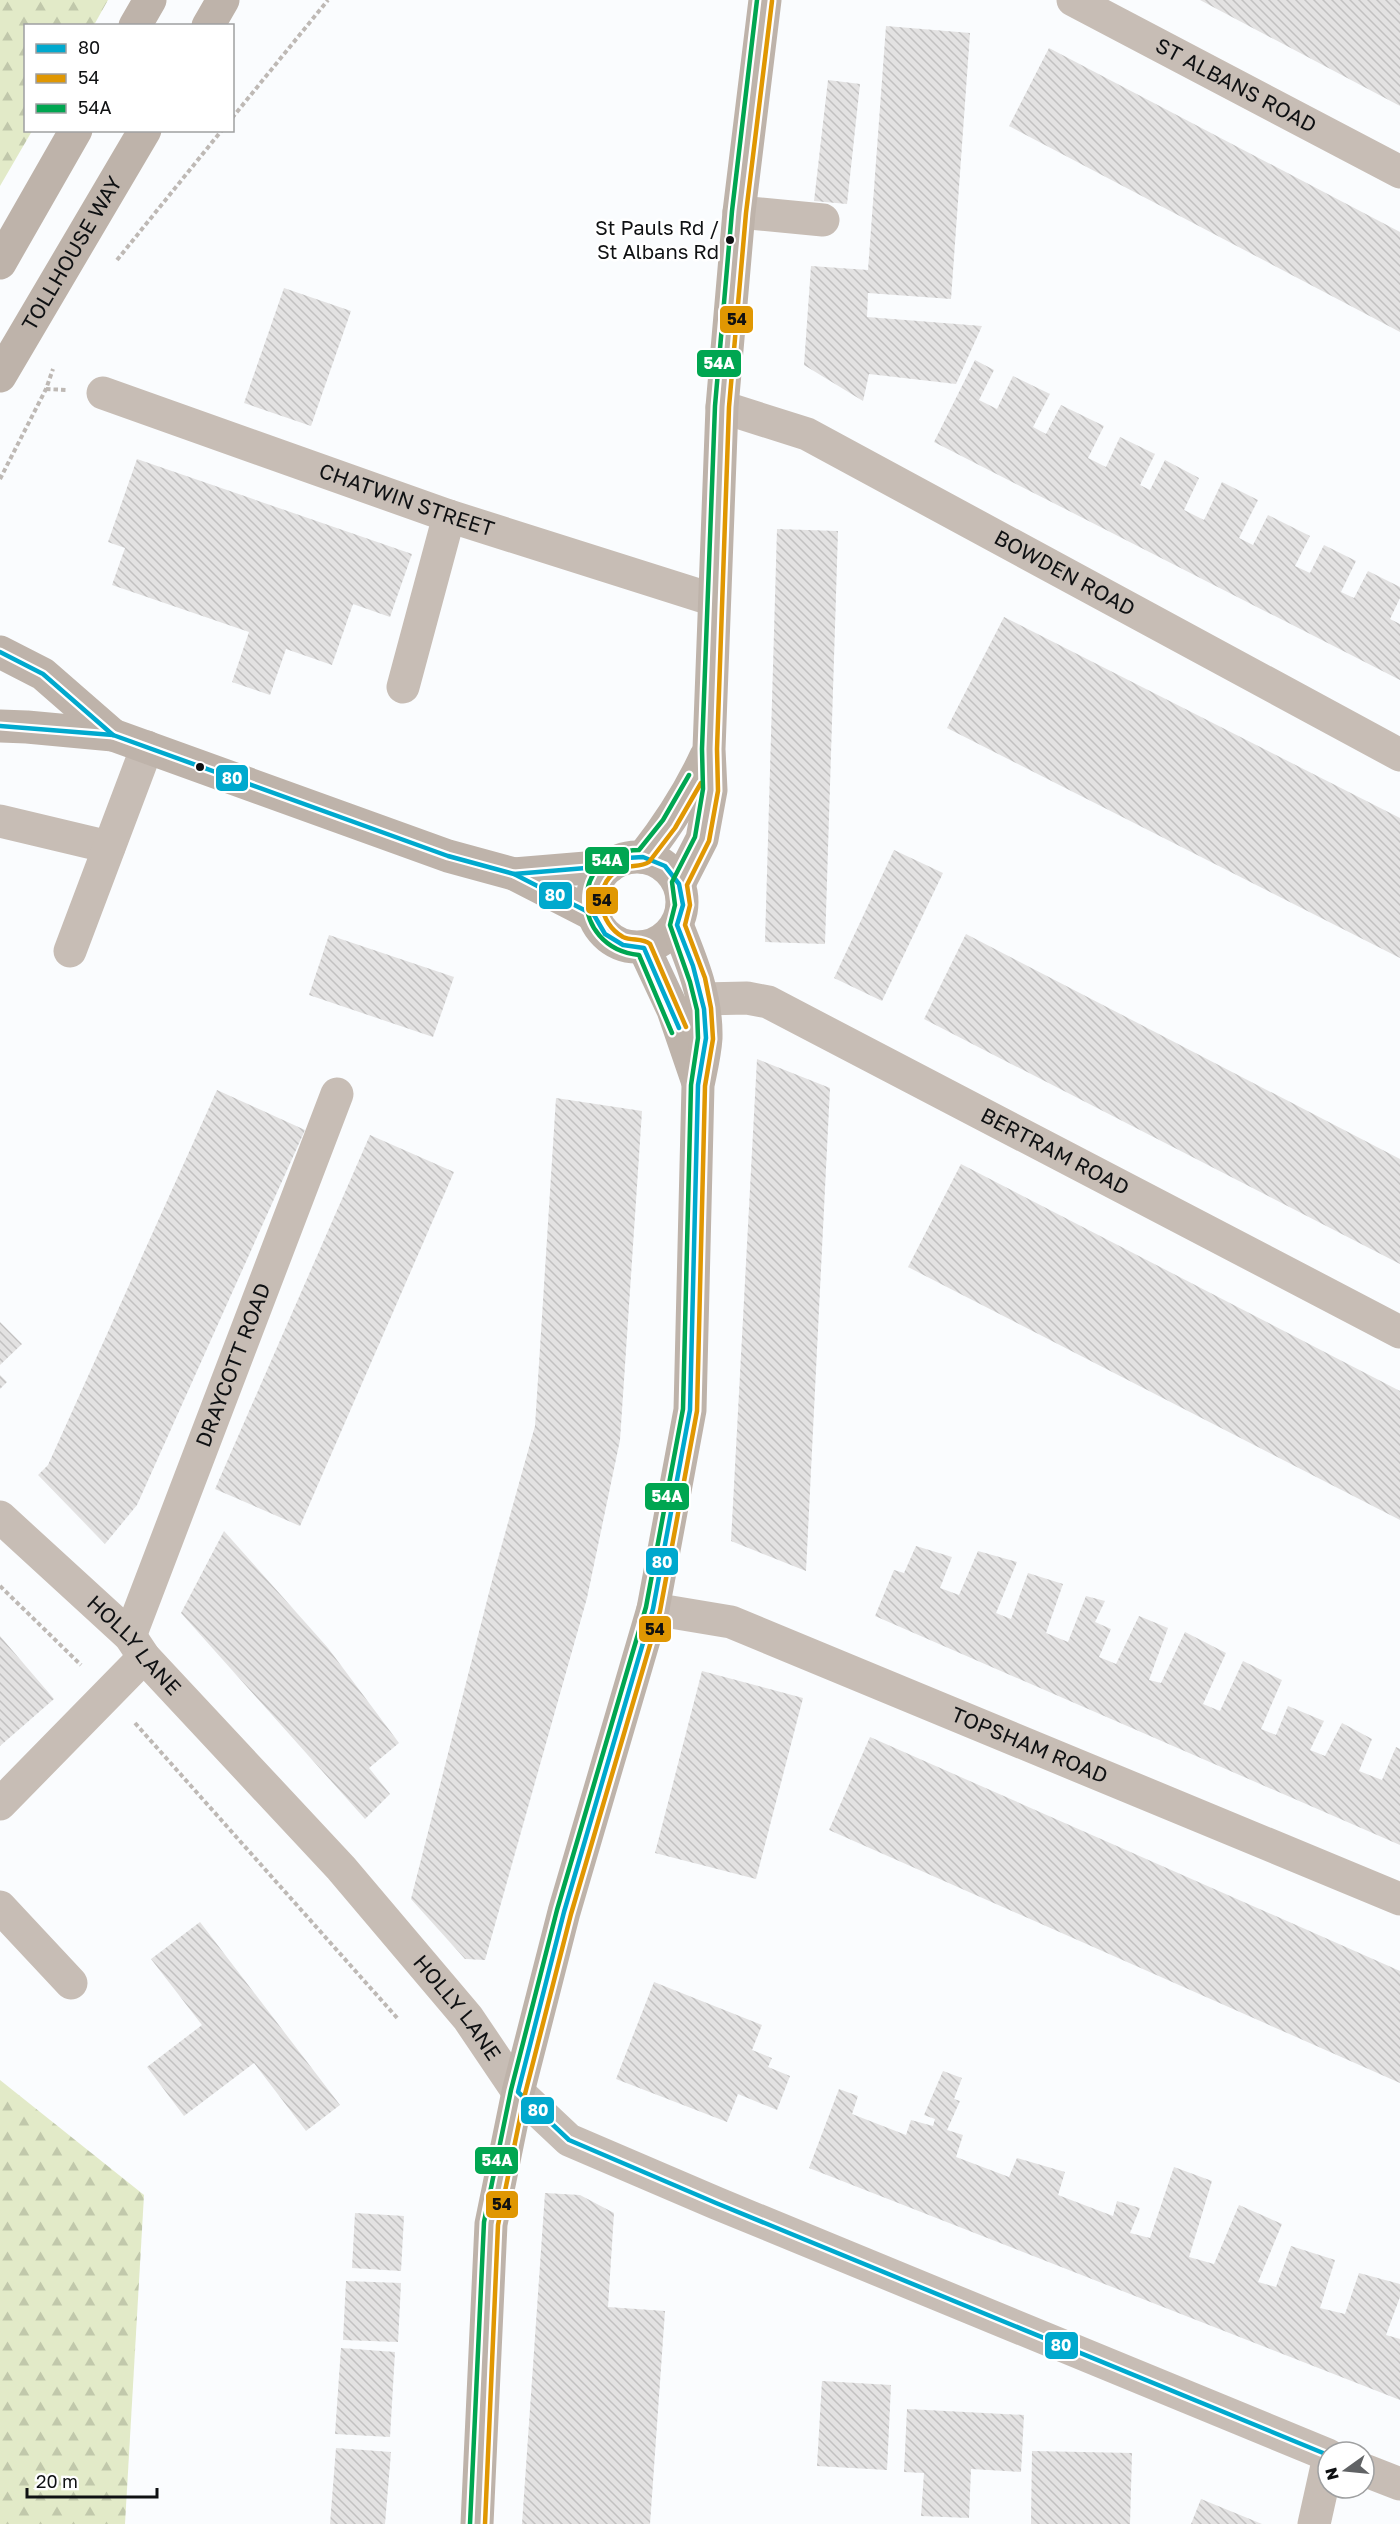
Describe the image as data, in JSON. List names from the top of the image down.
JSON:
{
  "streets": {
    "main road": ["TOLLHOUSE WAY"],
    "street": [
      "ST ALBANS ROAD",
      "CHATWIN STREET",
      "BOWDEN ROAD",
      "BERTRAM ROAD",
      "DRAYCOTT ROAD",
      "HOLLY LANE",
      "TOPSHAM ROAD"
    ]
  },
  "crossings": [
    ["DRAYCOTT ROAD", "HOLLY LANE"]
  ],
  "places": ["St Pauls Rd / St Albans Rd"],
  "lines": ["transit line 54A", "transit line 54", "transit line 80"],
  "legend": ["80", "54", "54A"],
  "scale_bar": "20 m",
  "north": "left"
}
